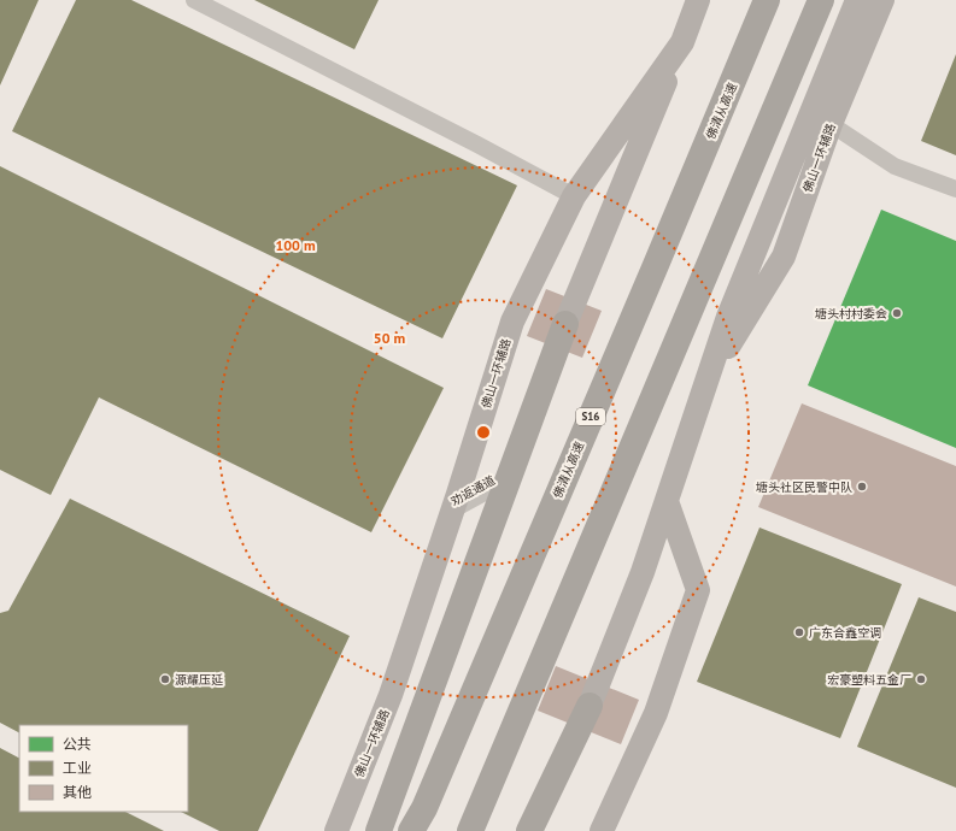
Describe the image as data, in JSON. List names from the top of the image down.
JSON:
{
  "streets": {
    "highway": ["佛清从高速", "S16"],
    "main road": ["佛山一环辅路"],
    "lane": ["劝返通道"]
  },
  "crossings": [
    ["佛山一环辅路", "劝返通道"]
  ],
  "places": [
    "塘头村村委会",
    "塘头社区民警中队",
    "广东合鑫空调",
    "源耀压延",
    "宏豪塑料五金厂"
  ],
  "legend": ["公共", "工业", "其他"],
  "rings": ["100 m", "50 m"]
}
